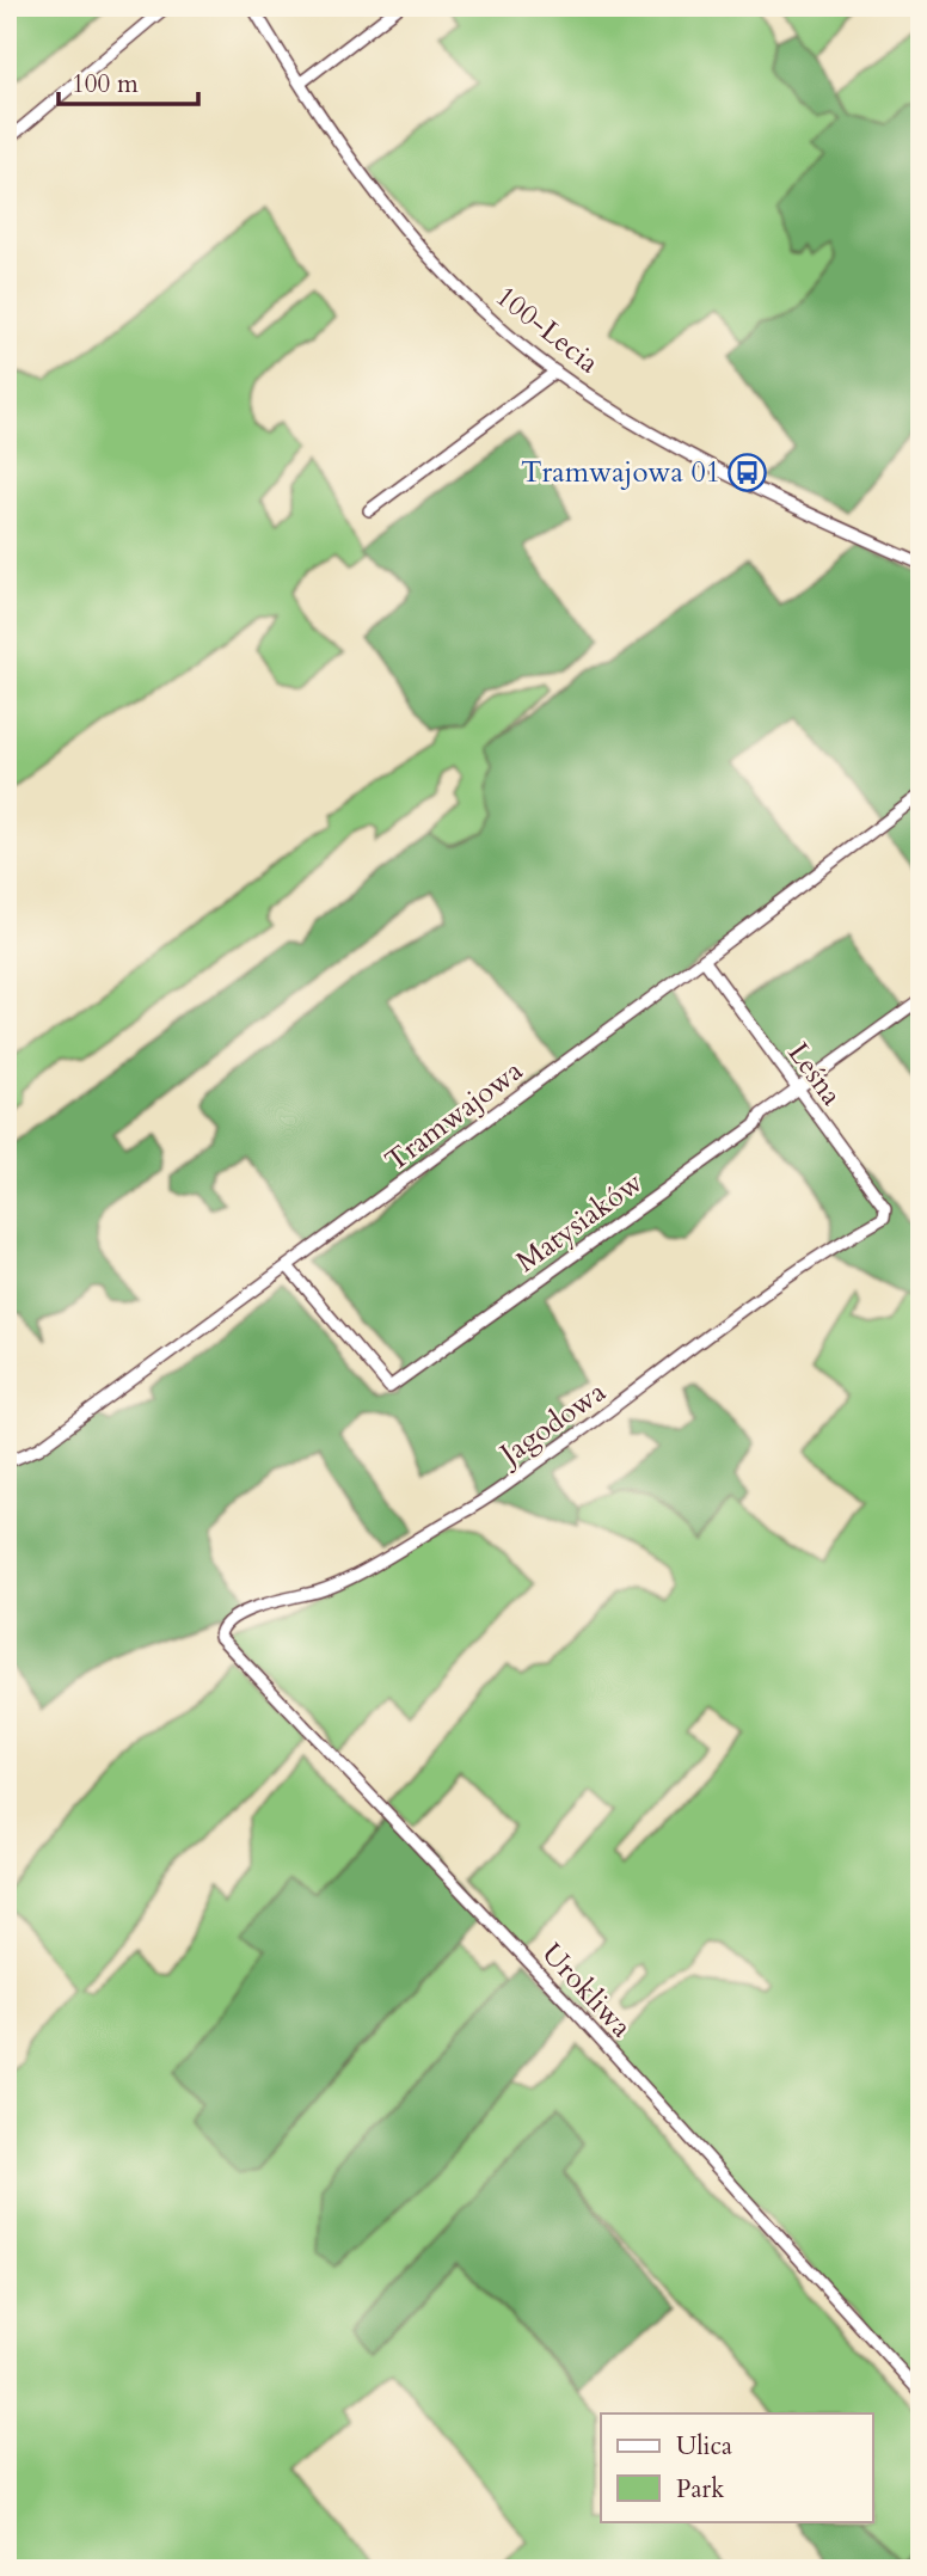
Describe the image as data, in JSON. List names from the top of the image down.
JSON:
{
  "streets": {
    "street": [
      "100-Lecia",
      "Leśna",
      "Tramwajowa",
      "Matysiaków",
      "Jagodowa",
      "Urokliwa"
    ]
  },
  "crossings": [
    ["Leśna", "Tramwajowa"],
    ["Leśna", "Matysiaków"],
    ["Leśna", "Jagodowa"],
    ["Tramwajowa", "Matysiaków"],
    ["Jagodowa", "Urokliwa"]
  ],
  "places": {
    "bus stop": ["Tramwajowa 01"]
  },
  "legend": ["Ulica", "Park"],
  "scale_bar": "100 m"
}
